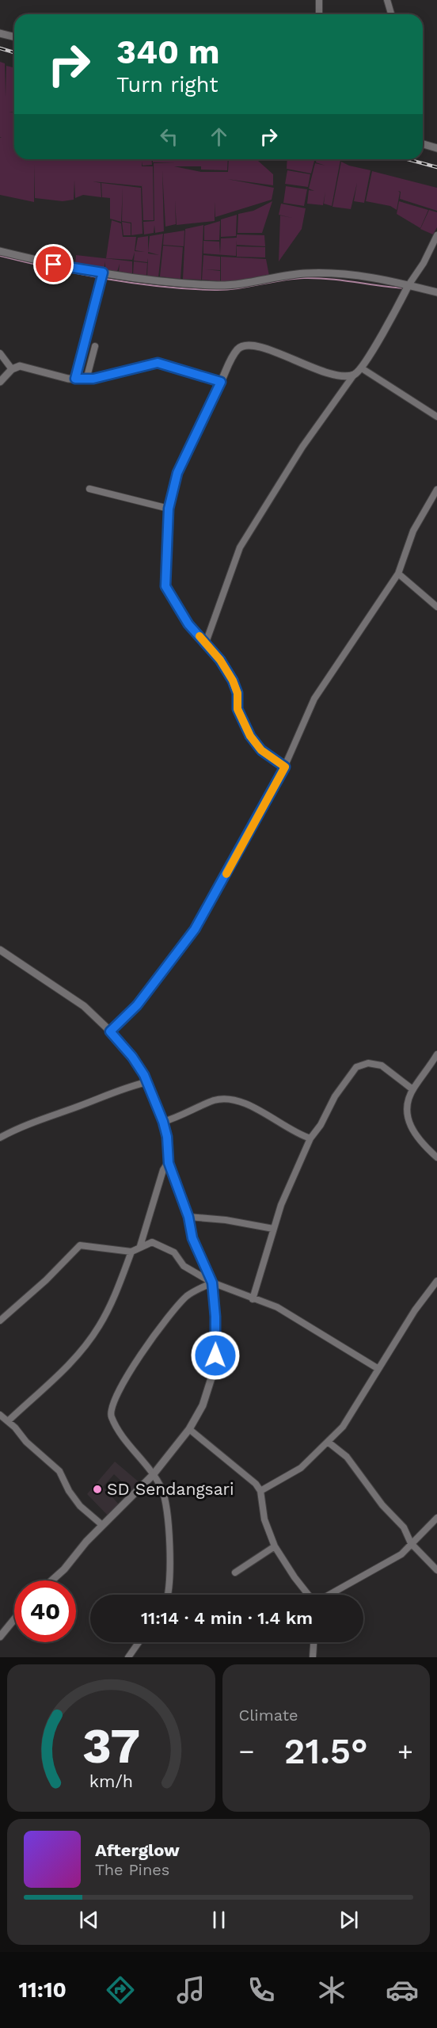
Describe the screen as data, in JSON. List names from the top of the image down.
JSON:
{
  "places": ["SD Sendangsari"],
  "page": {
    "turn": ["340 m", "Turn right"],
    "limit": "40",
    "trip": "11:14 · 4 min · 1.4 km",
    "tile": "Climate",
    "heat": ["−", "21.5°", "+"],
    "song": ["Afterglow", "The Pines"],
    "tabs": "11:10",
    "gauge": ["37", "km/h"]
  }
}
